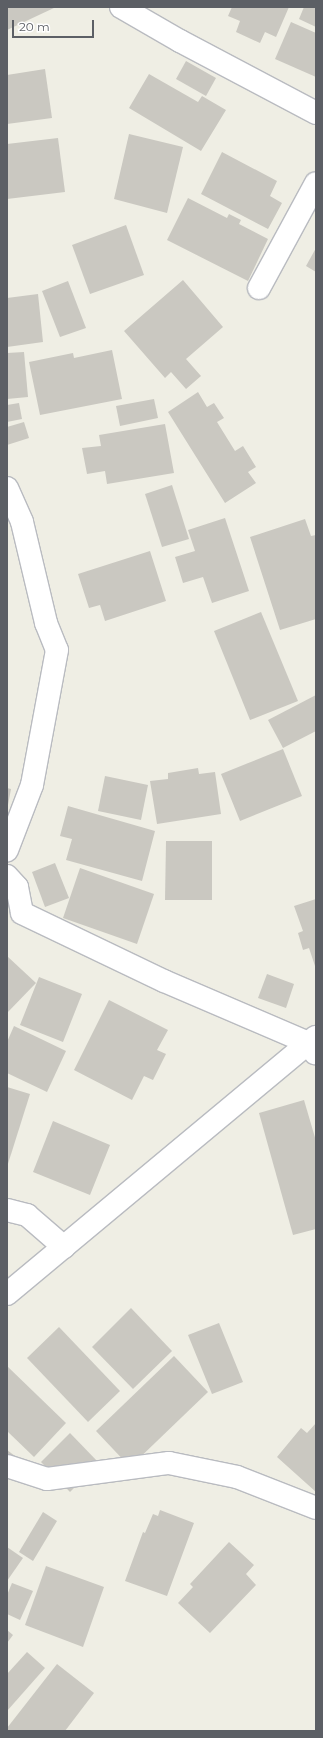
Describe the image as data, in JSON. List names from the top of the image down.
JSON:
{
  "scale_bar": "20 m"
}
